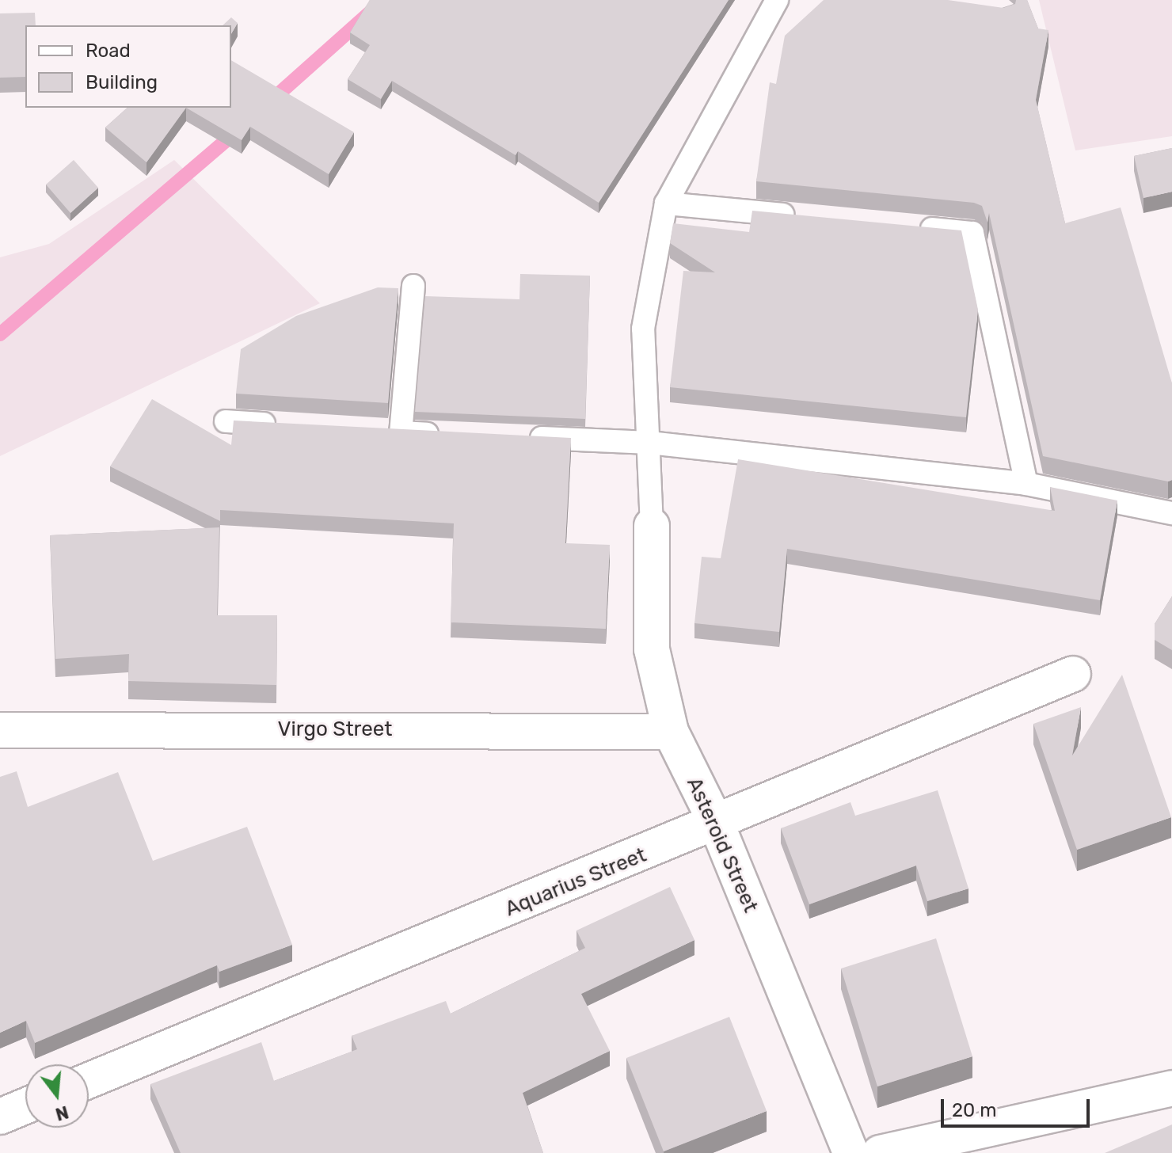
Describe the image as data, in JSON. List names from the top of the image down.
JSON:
{
  "streets": {
    "street": ["Virgo Street", "Asteroid Street", "Aquarius Street"]
  },
  "crossings": [
    ["Virgo Street", "Asteroid Street"],
    ["Asteroid Street", "Aquarius Street"]
  ],
  "legend": ["Road", "Building"],
  "scale_bar": "20 m",
  "north": "bottom"
}
